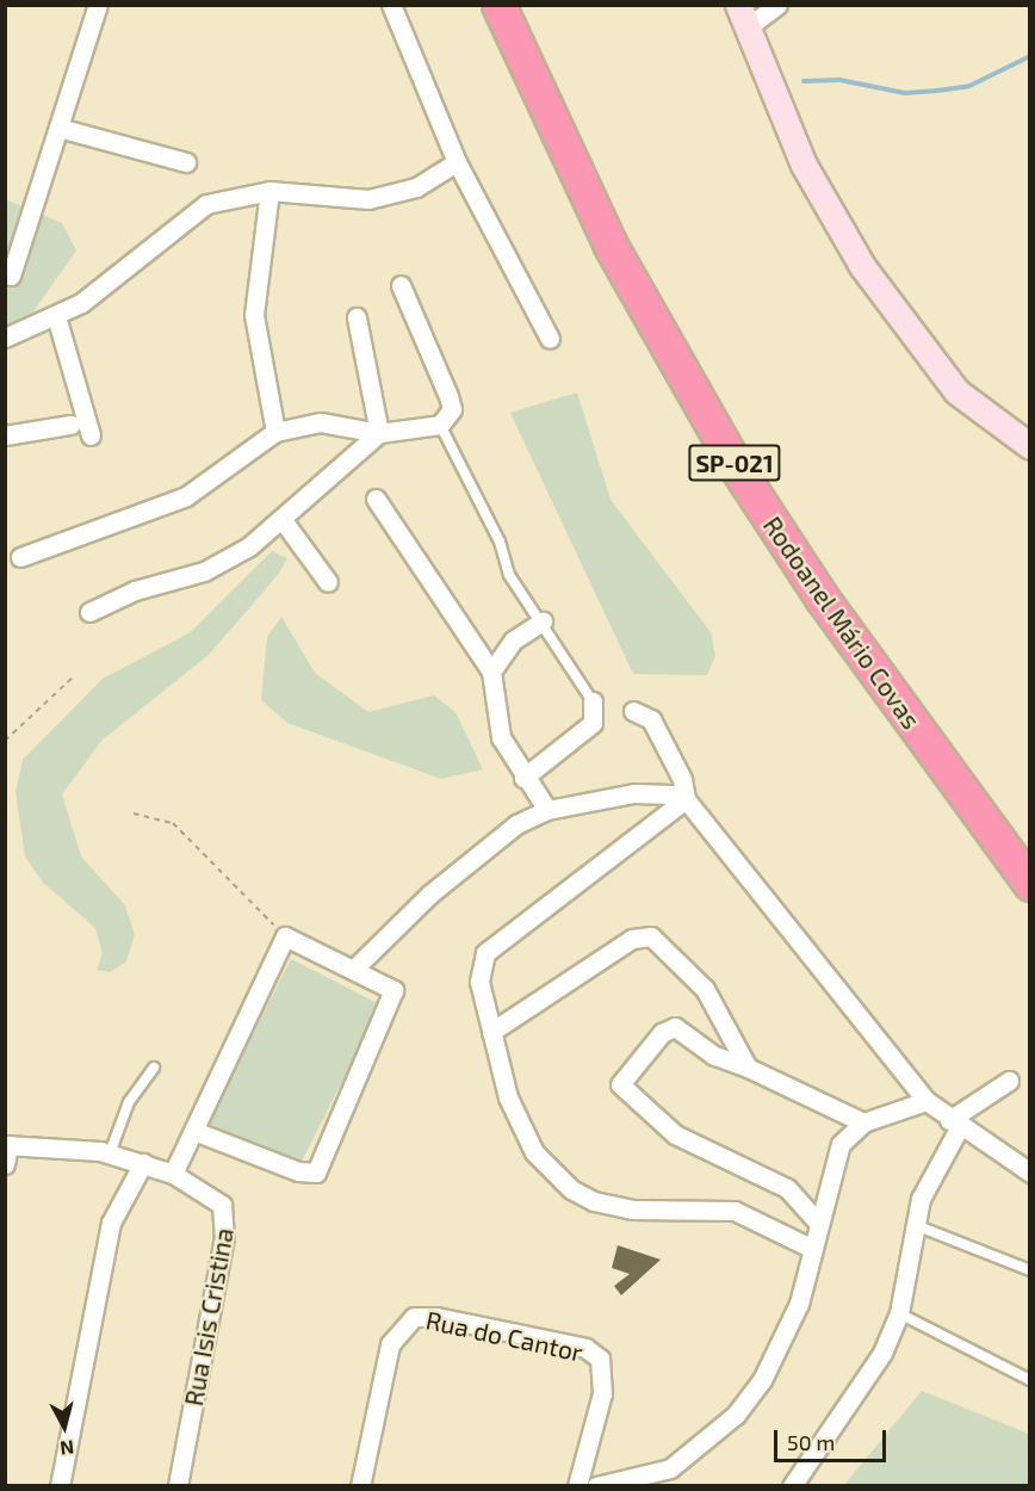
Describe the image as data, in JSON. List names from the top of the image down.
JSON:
{
  "streets": {
    "highway": ["SP-021", "Rodoanel Mário Covas"],
    "street": ["Rua Isis Cristina", "Rua do Cantor"]
  },
  "scale_bar": "50 m",
  "north": "bottom"
}
